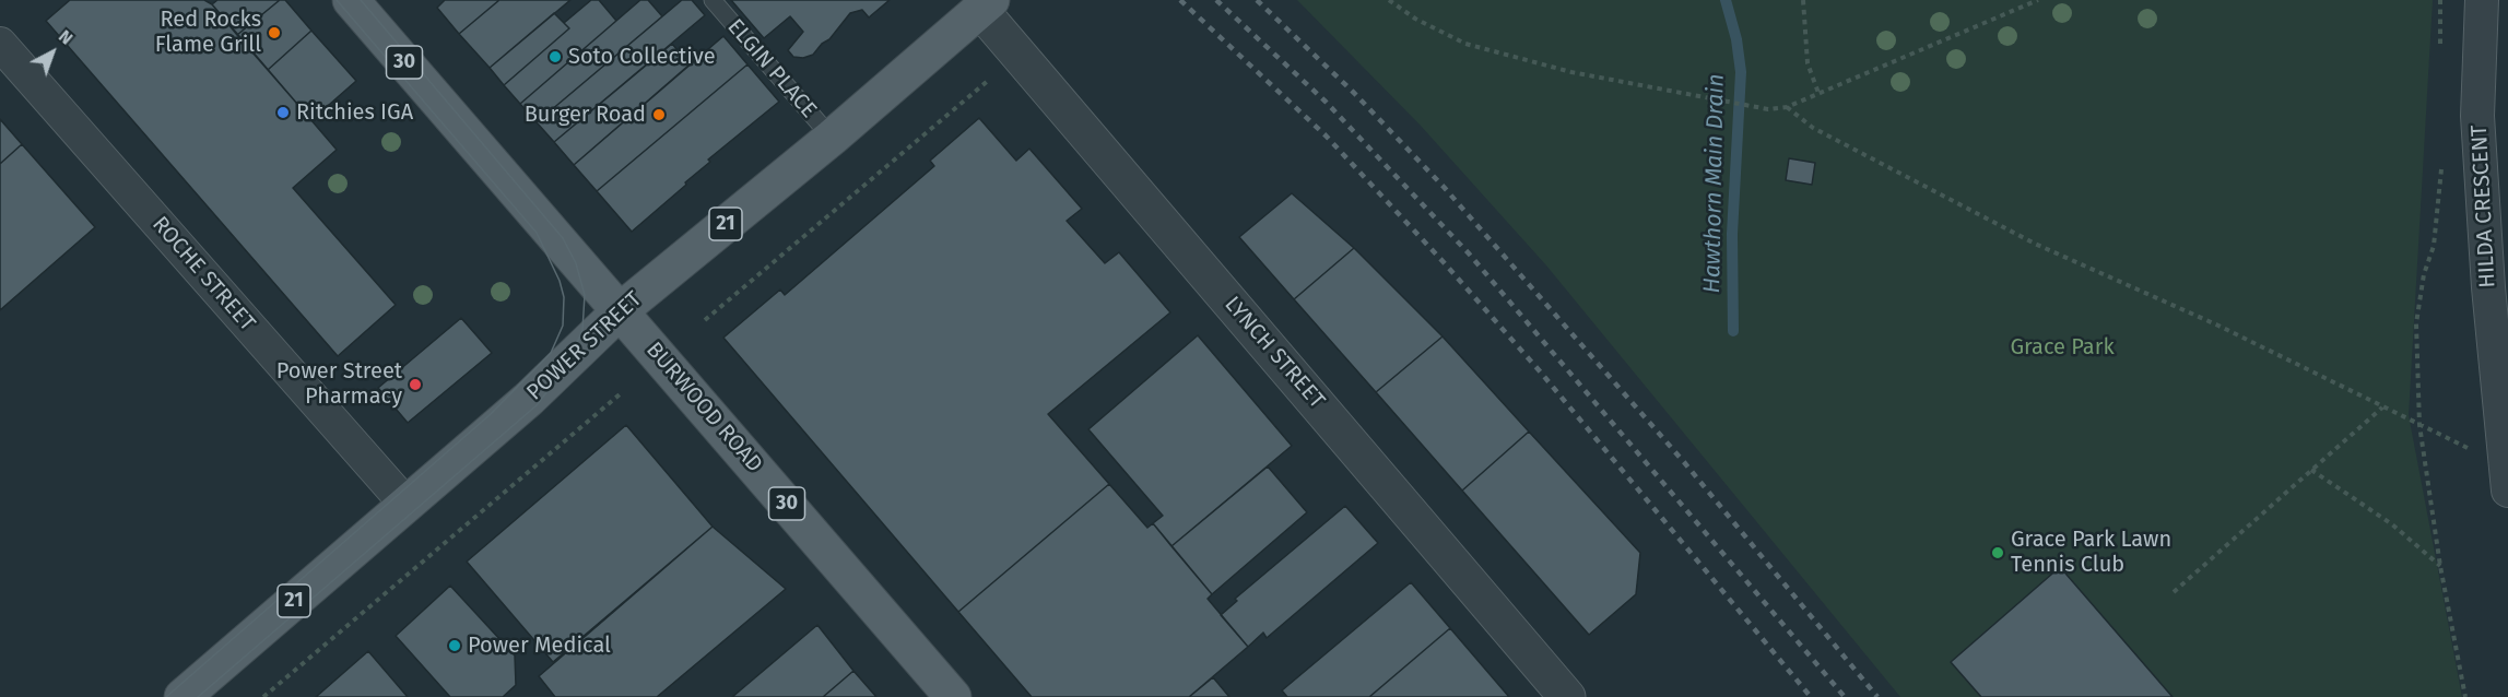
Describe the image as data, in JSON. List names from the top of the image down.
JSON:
{
  "streets": {
    "main road": [
      "30",
      "21",
      "POWER STREET",
      "BURWOOD ROAD"
    ],
    "street": ["HILDA CRESCENT", "ROCHE STREET", "LYNCH STREET"],
    "lane": ["ELGIN PLACE"]
  },
  "crossings": [
    ["ELGIN PLACE", "POWER STREET"],
    ["ROCHE STREET", "POWER STREET"],
    ["POWER STREET", "LYNCH STREET"],
    ["POWER STREET", "BURWOOD ROAD"]
  ],
  "water": ["Hawthorn Main Drain"],
  "parks": ["Grace Park"],
  "places": [
    "Red Rocks Flame Grill",
    "Soto Collective",
    "Ritchies IGA",
    "Burger Road",
    "Power Street Pharmacy",
    "Grace Park Lawn Tennis Club",
    "Power Medical"
  ],
  "north": "top right"
}
